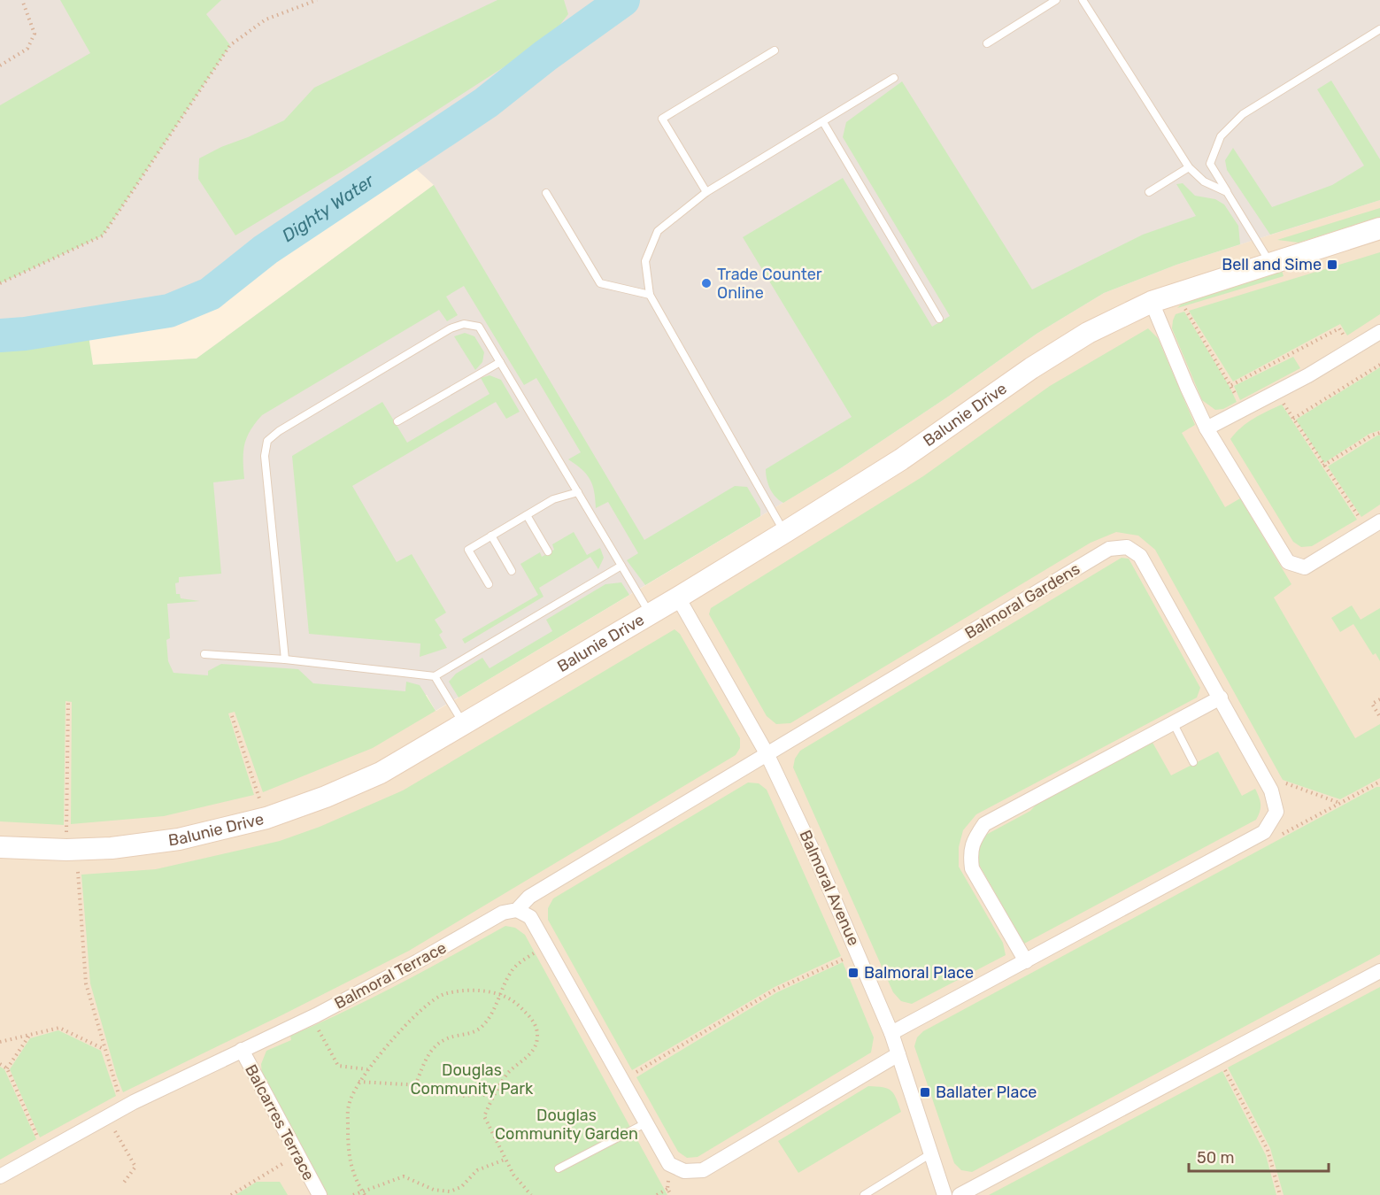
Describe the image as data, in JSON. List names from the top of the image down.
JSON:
{
  "streets": {
    "street": [
      "Balunie Drive",
      "Balmoral Gardens",
      "Balmoral Avenue",
      "Balmoral Terrace",
      "Balcarres Terrace"
    ]
  },
  "crossings": [
    ["Balunie Drive", "Balmoral Avenue"],
    ["Balmoral Gardens", "Balmoral Avenue"],
    ["Balmoral Gardens", "Balmoral Terrace"],
    ["Balmoral Avenue", "Balmoral Terrace"],
    ["Balmoral Terrace", "Balcarres Terrace"]
  ],
  "water": ["Dighty Water"],
  "parks": ["Douglas Community Park", "Douglas Community Garden"],
  "places": {
    "transit": ["Bell and Sime", "Balmoral Place", "Ballater Place"],
    "other": ["Trade Counter Online"]
  },
  "scale_bar": "50 m"
}
